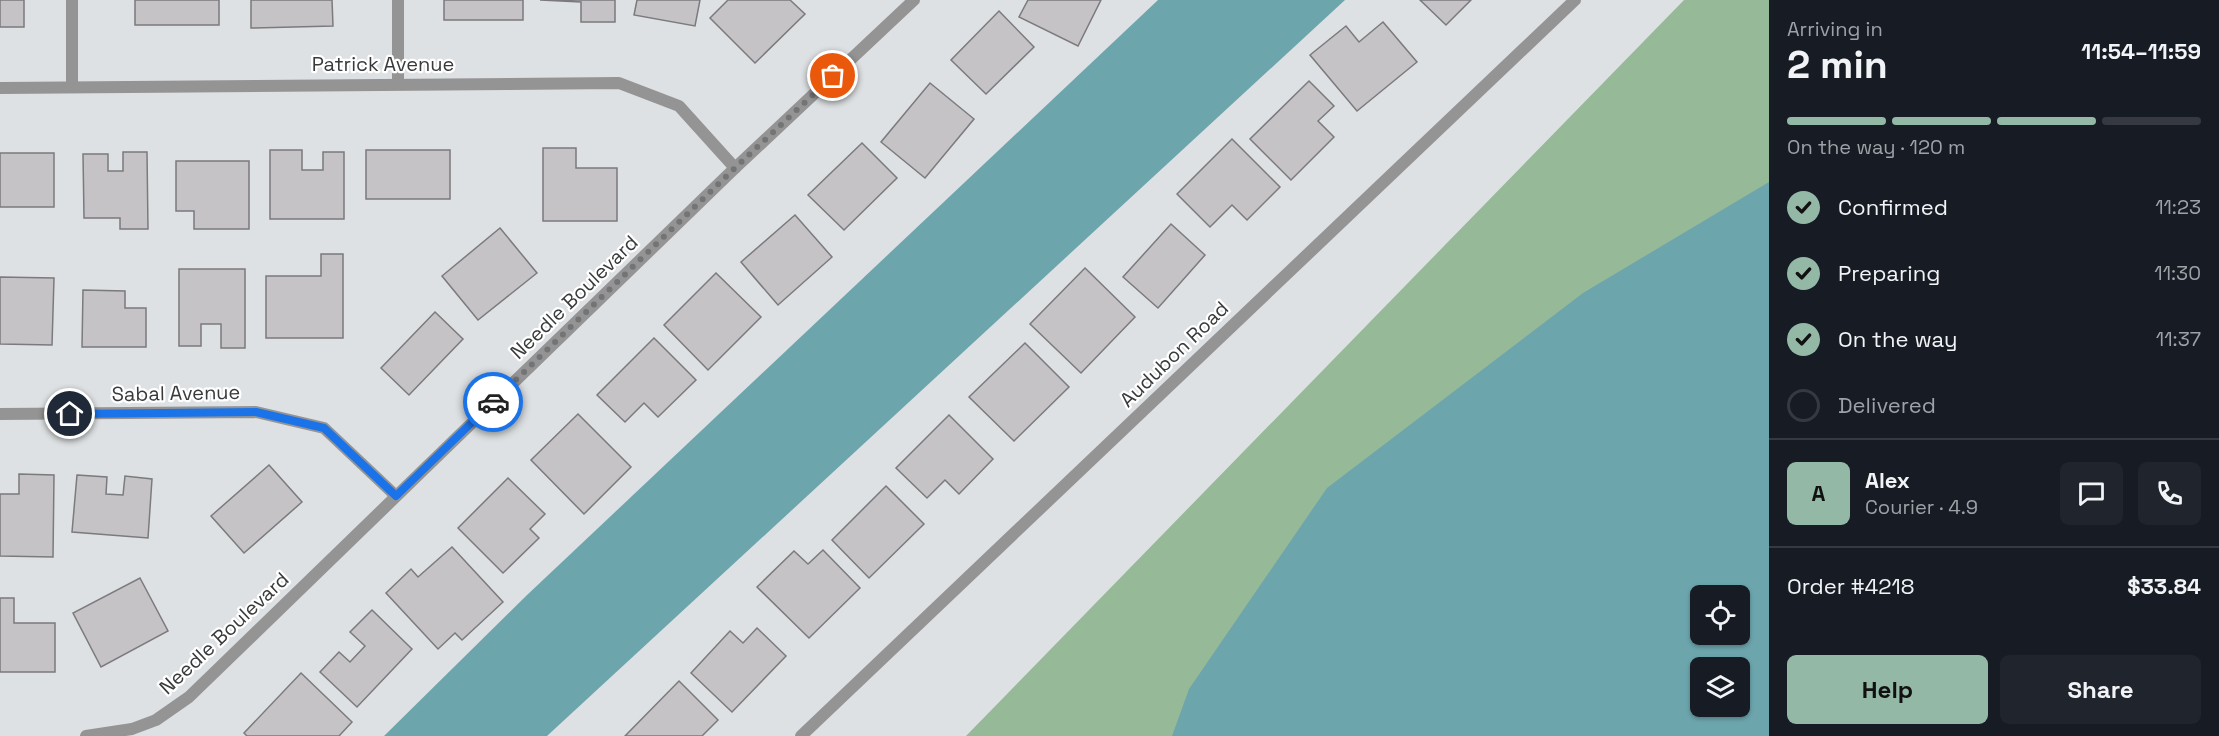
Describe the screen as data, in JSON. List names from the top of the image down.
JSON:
{
  "streets": {
    "street": [
      "Patrick Avenue",
      "Needle Boulevard",
      "Audubon Road",
      "Sabal Avenue"
    ]
  },
  "crossings": [
    ["Patrick Avenue", "Needle Boulevard"],
    ["Needle Boulevard", "Sabal Avenue"]
  ],
  "page": {
    "heading": ["2 min", "Arriving in", "11:54–11:59"],
    "panel": [
      "Alex",
      "Courier · 4.9",
      "Order #4218",
      "$33.84"
    ],
    "bar": "On the way · 120 m",
    "list": [
      ["Confirmed", "11:23"],
      ["Preparing", "11:30"],
      ["On the way", "11:37"],
      "Delivered"
    ],
    "round": "A",
    "buttons": ["Help", "Share"]
  }
}
